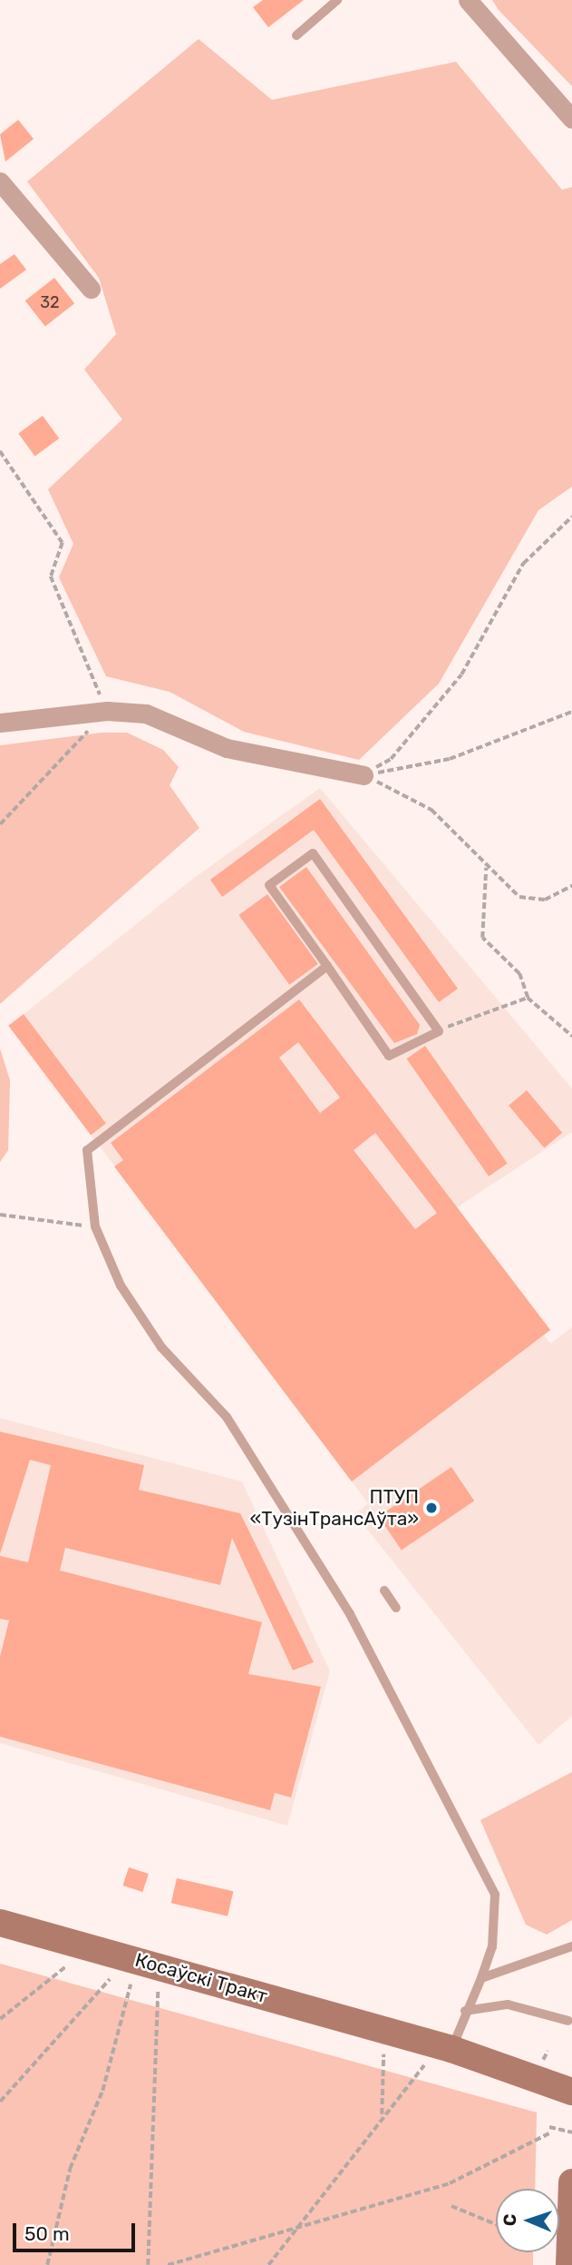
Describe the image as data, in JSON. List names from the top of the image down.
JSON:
{
  "streets": {
    "main road": ["Косаўскі Тракт"]
  },
  "places": ["ПТУП «ТузінТрансАўта»"],
  "house_numbers": ["32"],
  "scale_bar": "50 m",
  "north": "left"
}
